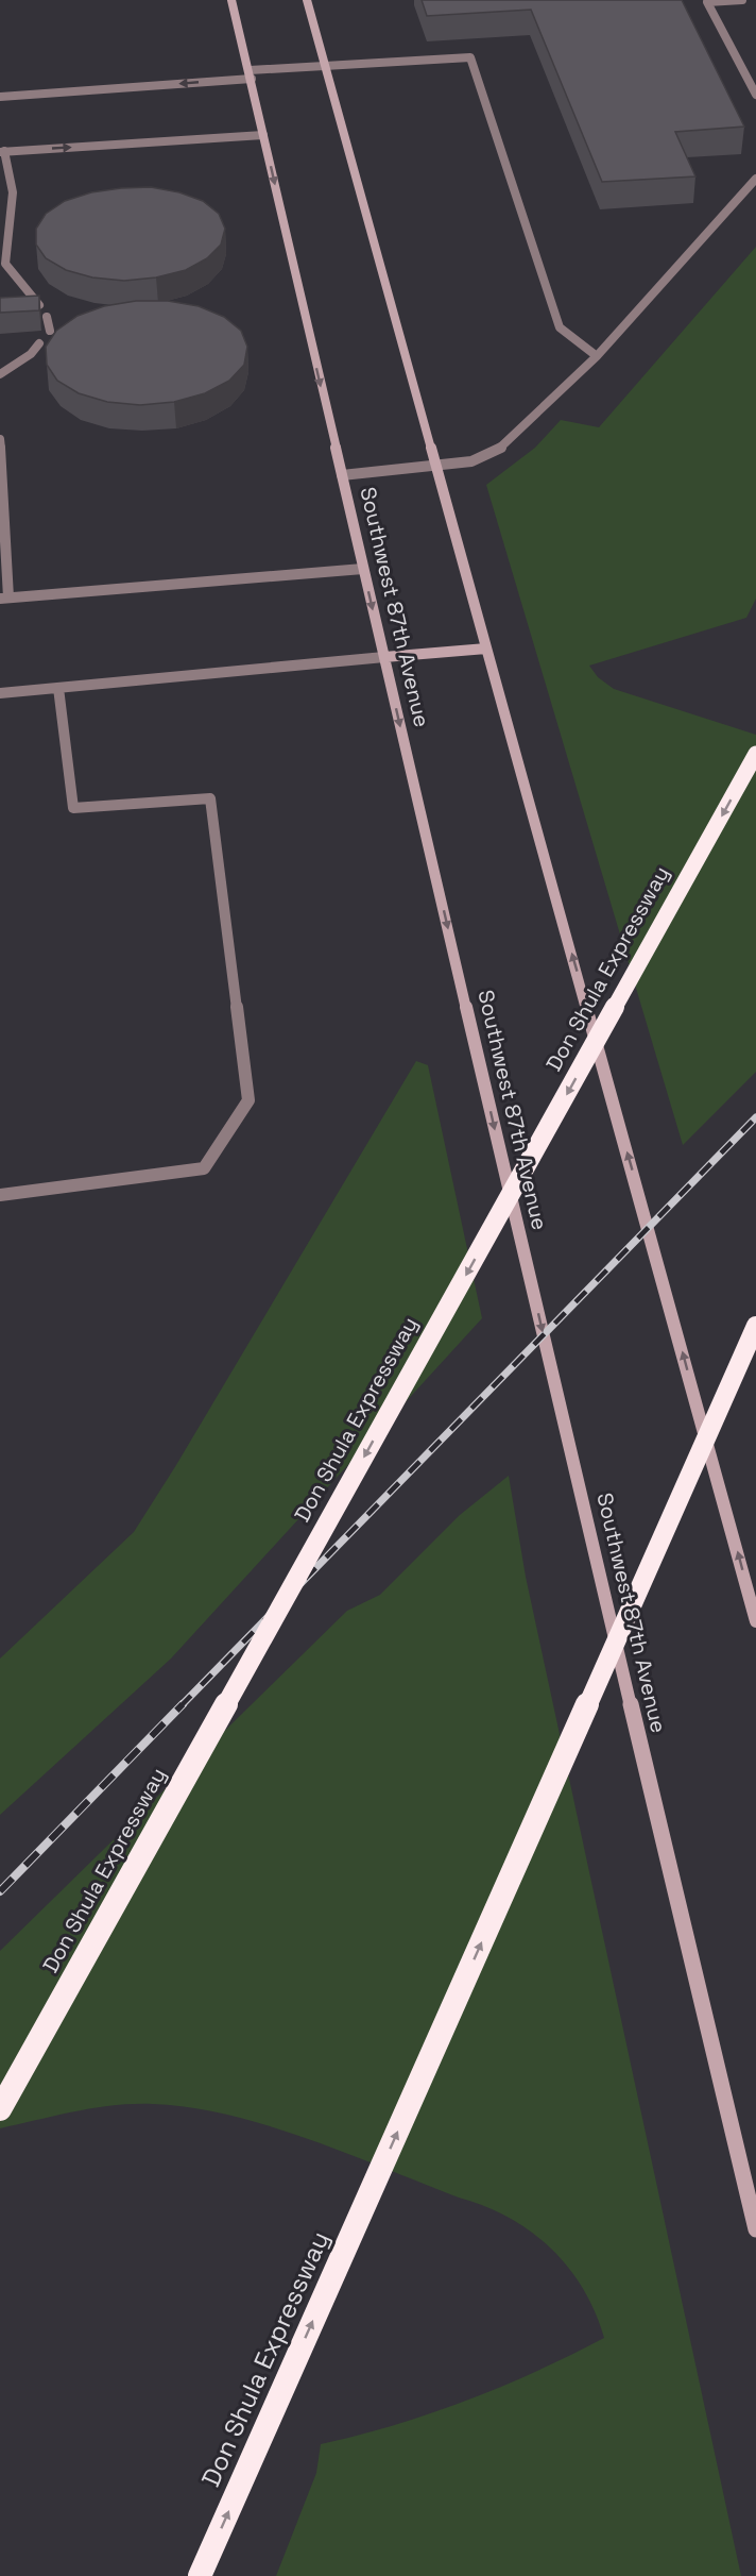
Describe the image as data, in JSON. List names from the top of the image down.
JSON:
{
  "streets": {
    "highway": ["Don Shula Expressway"],
    "main road": ["Southwest 87th Avenue"]
  }
}
